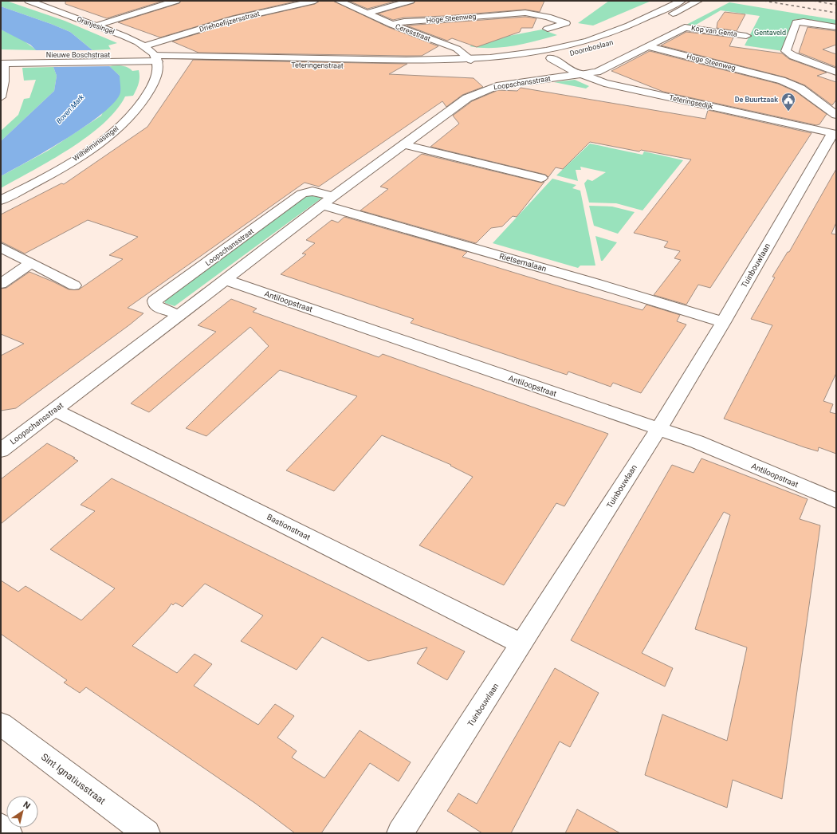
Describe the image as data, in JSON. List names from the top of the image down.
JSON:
{
  "streets": {
    "street": [
      "Hoge Steenweg",
      "Driehoefijzersstraat",
      "Oranjesingel",
      "Kop van Genta",
      "Ceresstraat",
      "Doornboslaan",
      "Nieuwe Boschstraat",
      "Teteringenstraat",
      "Loopschansstraat",
      "Teteringsedijk",
      "Wilhelminasingel",
      "Rietsemalaan",
      "Tuinbouwlaan",
      "Antiloopstraat",
      "Bastionstraat",
      "Sint Ignatiusstraat"
    ]
  },
  "crossings": [
    ["Hoge Steenweg", "Kop van Genta"],
    ["Hoge Steenweg", "Ceresstraat"],
    ["Driehoefijzersstraat", "Oranjesingel"],
    ["Oranjesingel", "Nieuwe Boschstraat"],
    ["Oranjesingel", "Teteringenstraat"],
    ["Oranjesingel", "Wilhelminasingel"],
    ["Ceresstraat", "Doornboslaan"],
    ["Ceresstraat", "Teteringenstraat"],
    ["Doornboslaan", "Teteringenstraat"],
    ["Doornboslaan", "Teteringsedijk"],
    ["Nieuwe Boschstraat", "Teteringenstraat"],
    ["Nieuwe Boschstraat", "Wilhelminasingel"],
    ["Teteringenstraat", "Wilhelminasingel"],
    ["Loopschansstraat", "Teteringsedijk"],
    ["Loopschansstraat", "Rietsemalaan"],
    ["Loopschansstraat", "Antiloopstraat"],
    ["Loopschansstraat", "Bastionstraat"],
    ["Teteringsedijk", "Tuinbouwlaan"],
    ["Rietsemalaan", "Tuinbouwlaan"],
    ["Tuinbouwlaan", "Antiloopstraat"],
    ["Tuinbouwlaan", "Bastionstraat"]
  ],
  "water": ["Boven Mark"],
  "parks": ["Gentaveld"],
  "places": {
    "public building": ["De Buurtzaak"]
  },
  "north": "top right"
}
